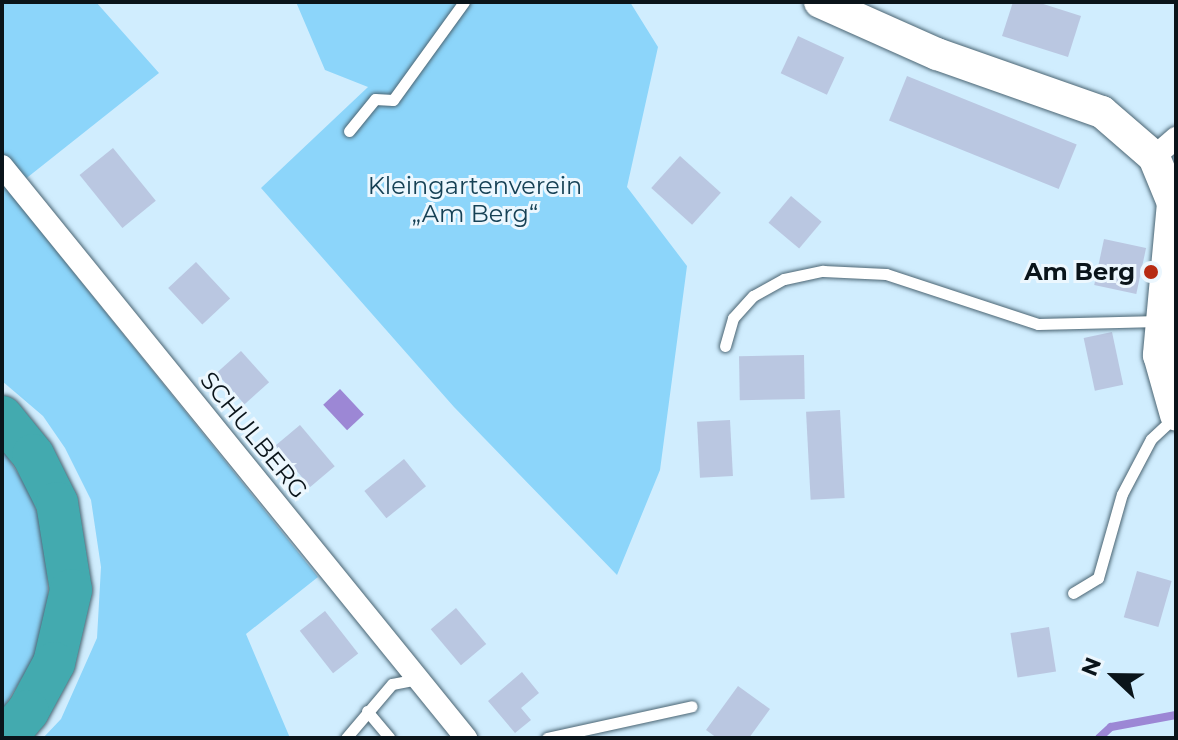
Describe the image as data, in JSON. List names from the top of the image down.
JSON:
{
  "streets": {
    "street": ["SCHULBERG"]
  },
  "parks": ["Kleingartenverein „Am Berg“"],
  "places": ["Am Berg"],
  "north": "left"
}
